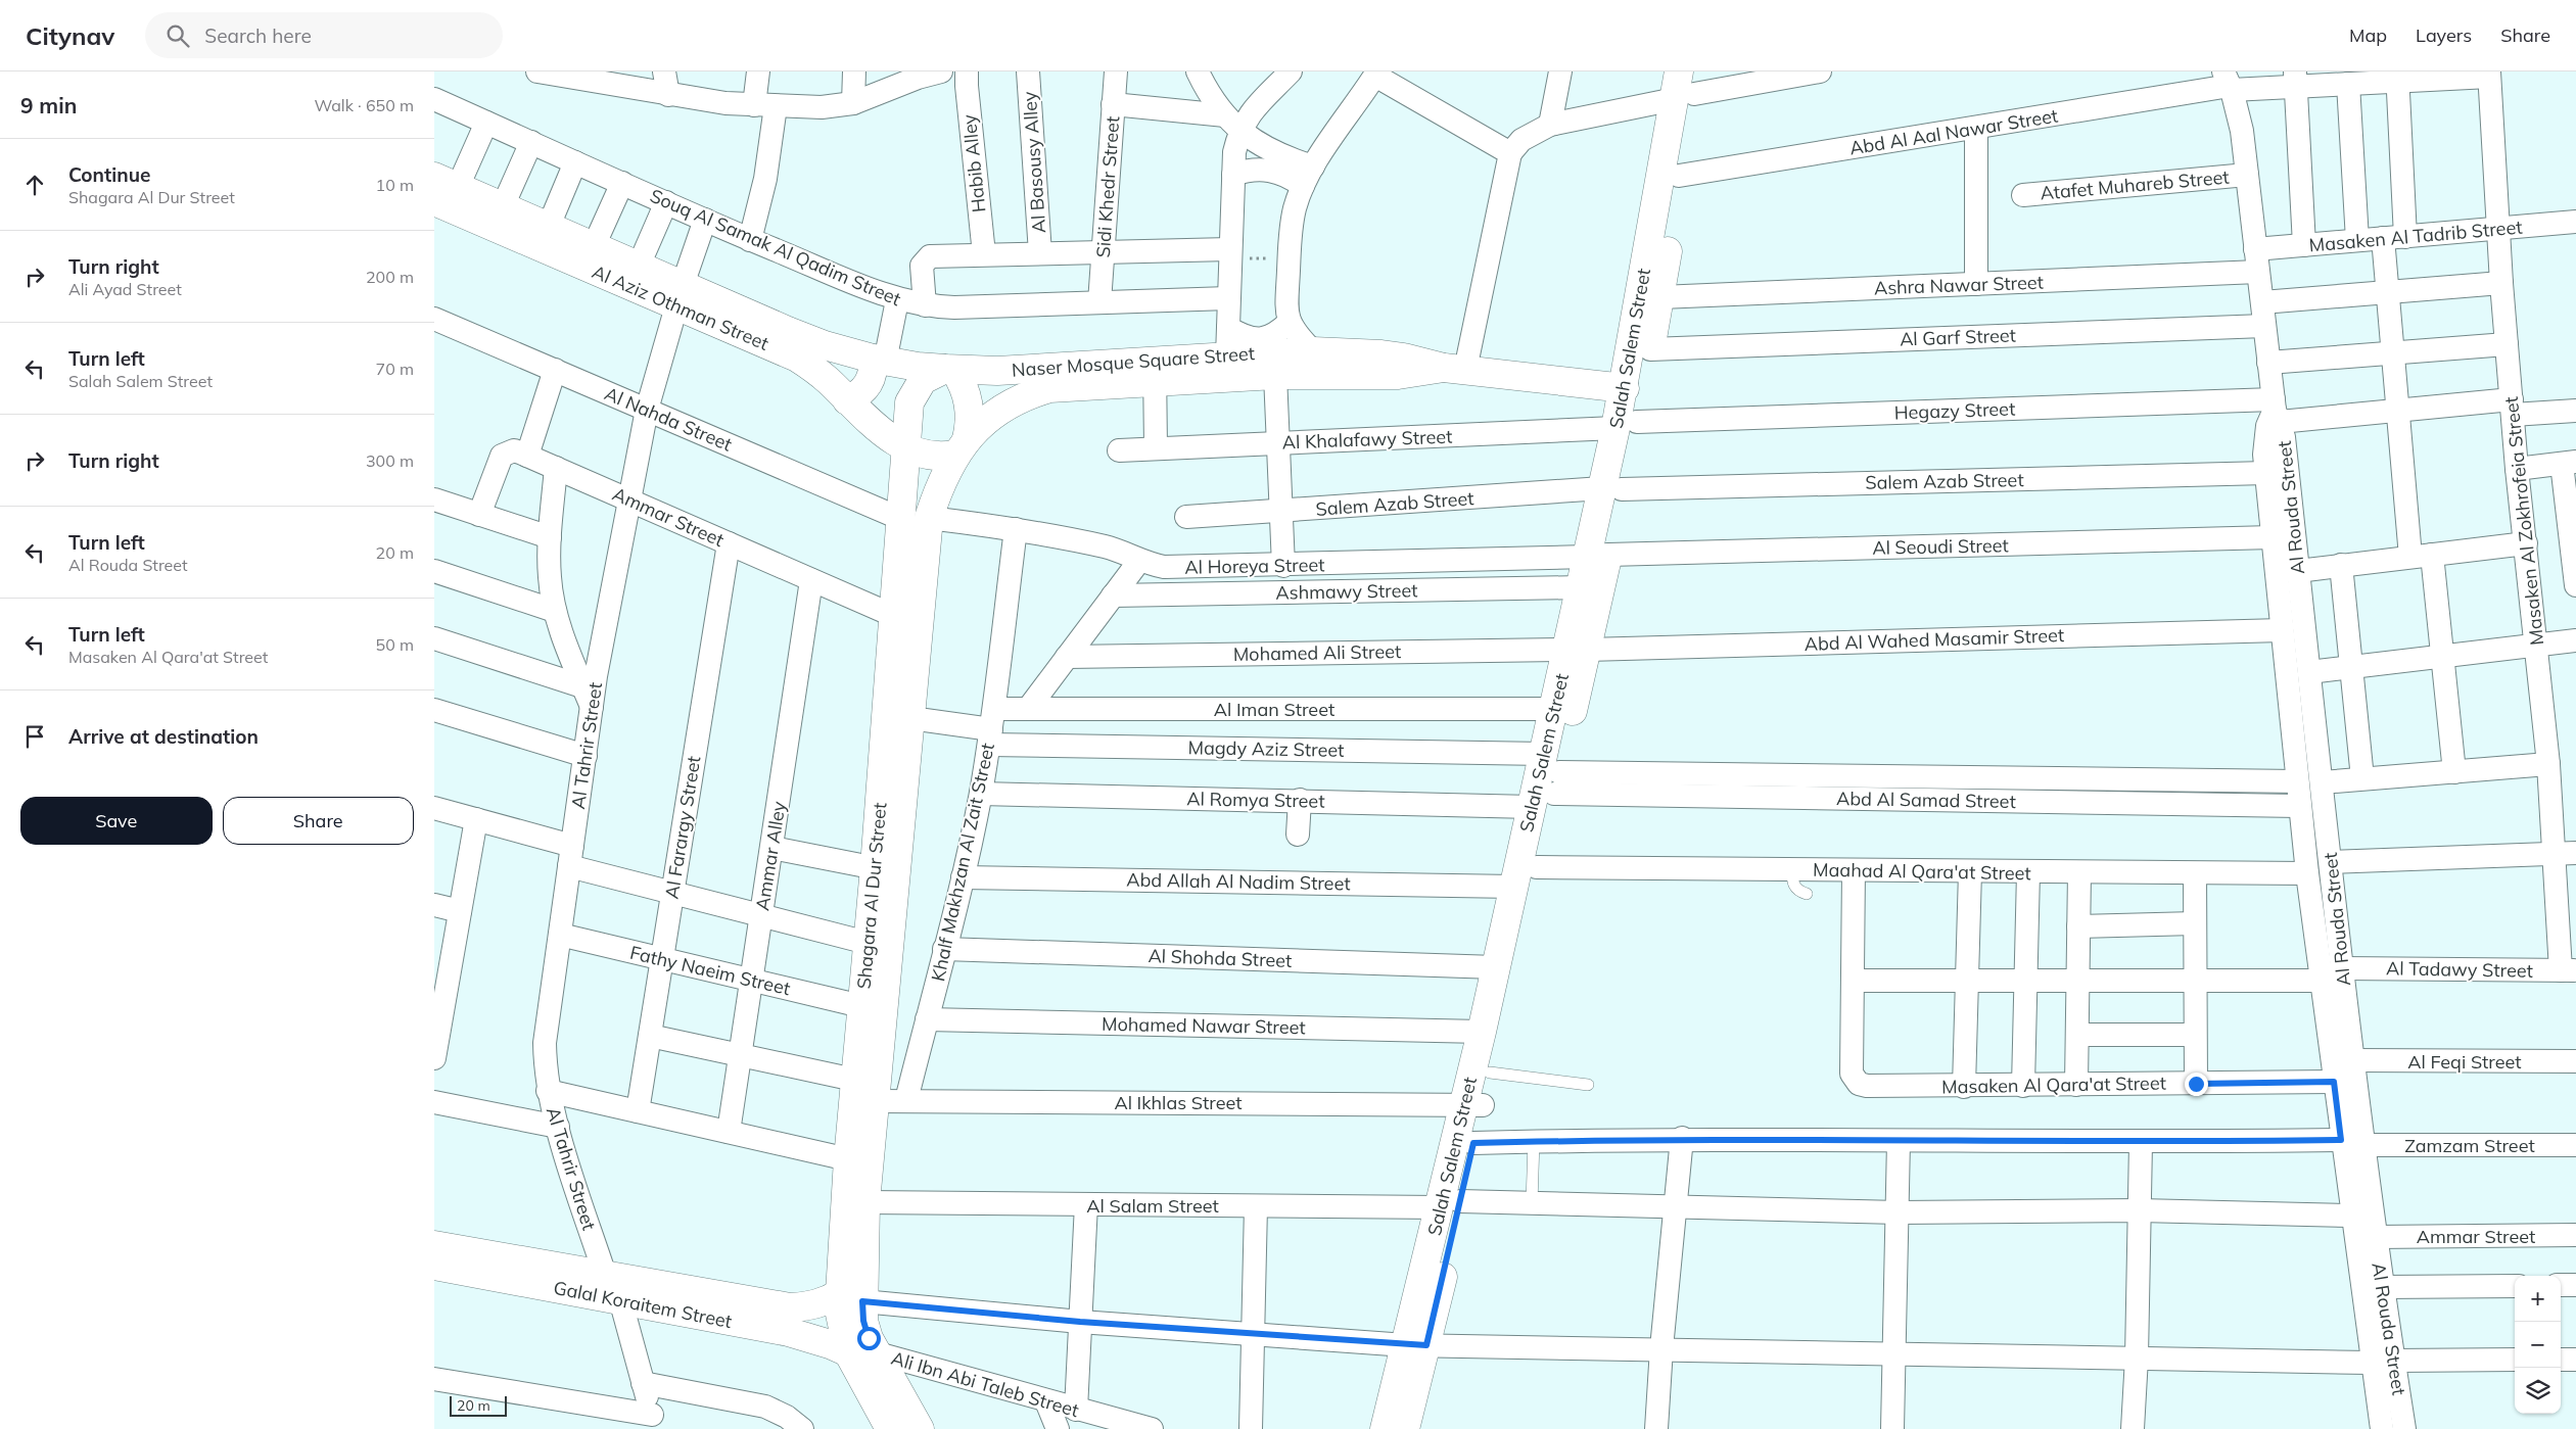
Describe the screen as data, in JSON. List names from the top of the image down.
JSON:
{
  "streets": {
    "street": [
      "Abd Al Aal Nawar Street",
      "Al Basousy Alley",
      "Habib Alley",
      "Atafet Muhareb Street",
      "Sidi Khedr Street",
      "Masaken Al Tadrib Street",
      "Souq Al Samak Al Qadim Street",
      "Ashra Nawar Street",
      "Al Aziz Othman Street",
      "Al Garf Street",
      "Salah Salem Street",
      "Naser Mosque Square Street",
      "Hegazy Street",
      "Al Nahda Street",
      "Al Khalafawy Street",
      "Salem Azab Street",
      "Al Rouda Street",
      "Ammar Street",
      "Masaken Al Zokhrofeia Street",
      "Al Seoudi Street",
      "Al Horeya Street",
      "Ashmawy Street",
      "Abd Al Wahed Masamir Street",
      "Mohamed Ali Street",
      "Al Iman Street",
      "Al Tahrir Street",
      "Magdy Aziz Street",
      "Al Romya Street",
      "Abd Al Samad Street",
      "Al Farargy Street",
      "Ammar Alley",
      "Khalf Makhzan Al Zait Street",
      "Maahad Al Qara'at Street",
      "Abd Allah Al Nadim Street",
      "Shagara Al Dur Street",
      "Al Shohda Street",
      "Al Tadawy Street",
      "Fathy Naeim Street",
      "Mohamed Nawar Street",
      "Al Feqi Street",
      "Masaken Al Qara'at Street",
      "Al Ikhlas Street",
      "Zamzam Street",
      "Al Salam Street",
      "Galal Koraitem Street",
      "Ali Ibn Abi Taleb Street"
    ]
  },
  "crossings": [
    ["Abd Al Aal Nawar Street", "Salah Salem Street"],
    ["Abd Al Aal Nawar Street", "Al Rouda Street"],
    ["Abd Al Aal Nawar Street", "Masaken Al Zokhrofeia Street"],
    ["Atafet Muhareb Street", "Al Rouda Street"],
    ["Sidi Khedr Street", "Souq Al Samak Al Qadim Street"],
    ["Masaken Al Tadrib Street", "Al Rouda Street"],
    ["Masaken Al Tadrib Street", "Masaken Al Zokhrofeia Street"],
    ["Souq Al Samak Al Qadim Street", "Al Tahrir Street"],
    ["Ashra Nawar Street", "Salah Salem Street"],
    ["Ashra Nawar Street", "Al Rouda Street"],
    ["Al Aziz Othman Street", "Naser Mosque Square Street"],
    ["Al Aziz Othman Street", "Al Tahrir Street"],
    ["Al Aziz Othman Street", "Shagara Al Dur Street"],
    ["Al Garf Street", "Salah Salem Street"],
    ["Al Garf Street", "Al Rouda Street"],
    ["Salah Salem Street", "Naser Mosque Square Street"],
    ["Salah Salem Street", "Hegazy Street"],
    ["Salah Salem Street", "Al Khalafawy Street"],
    ["Salah Salem Street", "Salem Azab Street"],
    ["Salah Salem Street", "Al Seoudi Street"],
    ["Salah Salem Street", "Al Horeya Street"],
    ["Salah Salem Street", "Ashmawy Street"],
    ["Salah Salem Street", "Abd Al Wahed Masamir Street"],
    ["Salah Salem Street", "Mohamed Ali Street"],
    ["Salah Salem Street", "Al Iman Street"],
    ["Salah Salem Street", "Magdy Aziz Street"],
    ["Salah Salem Street", "Al Romya Street"],
    ["Salah Salem Street", "Abd Al Samad Street"],
    ["Salah Salem Street", "Maahad Al Qara'at Street"],
    ["Salah Salem Street", "Abd Allah Al Nadim Street"],
    ["Salah Salem Street", "Al Shohda Street"],
    ["Salah Salem Street", "Mohamed Nawar Street"],
    ["Salah Salem Street", "Al Ikhlas Street"],
    ["Salah Salem Street", "Al Salam Street"],
    ["Naser Mosque Square Street", "Shagara Al Dur Street"],
    ["Hegazy Street", "Al Khalafawy Street"],
    ["Hegazy Street", "Al Rouda Street"],
    ["Hegazy Street", "Masaken Al Zokhrofeia Street"],
    ["Al Nahda Street", "Al Tahrir Street"],
    ["Al Nahda Street", "Shagara Al Dur Street"],
    ["Salem Azab Street", "Al Rouda Street"],
    ["Al Rouda Street", "Ammar Street"],
    ["Al Rouda Street", "Al Seoudi Street"],
    ["Al Rouda Street", "Abd Al Wahed Masamir Street"],
    ["Al Rouda Street", "Abd Al Samad Street"],
    ["Al Rouda Street", "Maahad Al Qara'at Street"],
    ["Al Rouda Street", "Al Tadawy Street"],
    ["Al Rouda Street", "Al Feqi Street"],
    ["Al Rouda Street", "Masaken Al Qara'at Street"],
    ["Al Rouda Street", "Zamzam Street"],
    ["Al Rouda Street", "Al Salam Street"],
    ["Ammar Street", "Al Tahrir Street"],
    ["Ammar Street", "Al Farargy Street"],
    ["Ammar Street", "Ammar Alley"],
    ["Ammar Street", "Shagara Al Dur Street"],
    ["Masaken Al Zokhrofeia Street", "Al Tadawy Street"],
    ["Al Seoudi Street", "Al Horeya Street"],
    ["Al Horeya Street", "Khalf Makhzan Al Zait Street"],
    ["Al Horeya Street", "Shagara Al Dur Street"],
    ["Abd Al Wahed Masamir Street", "Mohamed Ali Street"],
    ["Al Iman Street", "Magdy Aziz Street"],
    ["Al Iman Street", "Khalf Makhzan Al Zait Street"],
    ["Al Tahrir Street", "Fathy Naeim Street"],
    ["Al Tahrir Street", "Galal Koraitem Street"],
    ["Magdy Aziz Street", "Al Romya Street"],
    ["Magdy Aziz Street", "Abd Al Samad Street"],
    ["Magdy Aziz Street", "Khalf Makhzan Al Zait Street"],
    ["Al Romya Street", "Abd Al Samad Street"],
    ["Al Romya Street", "Khalf Makhzan Al Zait Street"],
    ["Al Farargy Street", "Fathy Naeim Street"],
    ["Ammar Alley", "Fathy Naeim Street"],
    ["Khalf Makhzan Al Zait Street", "Abd Allah Al Nadim Street"],
    ["Khalf Makhzan Al Zait Street", "Al Shohda Street"],
    ["Khalf Makhzan Al Zait Street", "Mohamed Nawar Street"],
    ["Khalf Makhzan Al Zait Street", "Al Ikhlas Street"],
    ["Shagara Al Dur Street", "Fathy Naeim Street"],
    ["Shagara Al Dur Street", "Al Ikhlas Street"],
    ["Shagara Al Dur Street", "Al Salam Street"],
    ["Shagara Al Dur Street", "Galal Koraitem Street"],
    ["Shagara Al Dur Street", "Ali Ibn Abi Taleb Street"]
  ],
  "scale_bar": "20 m",
  "page": {
    "header": "Citynav",
    "search": "Search here",
    "nav": ["Map", "Layers", "Share"],
    "heading": ["9 min", "Walk · 650 m"],
    "list": [
      ["Continue", "Shagara Al Dur Street", "10 m"],
      ["Turn right", "Ali Ayad Street", "200 m"],
      ["Turn left", "Salah Salem Street", "70 m"],
      ["Turn right", "300 m"],
      ["Turn left", "Al Rouda Street", "20 m"],
      ["Turn left", "Masaken Al Qara'at Street", "50 m"],
      "Arrive at destination"
    ],
    "buttons": ["Save", "Share"],
    "map_buttons": ["+", "−"],
    "scale": "20 m"
  }
}
